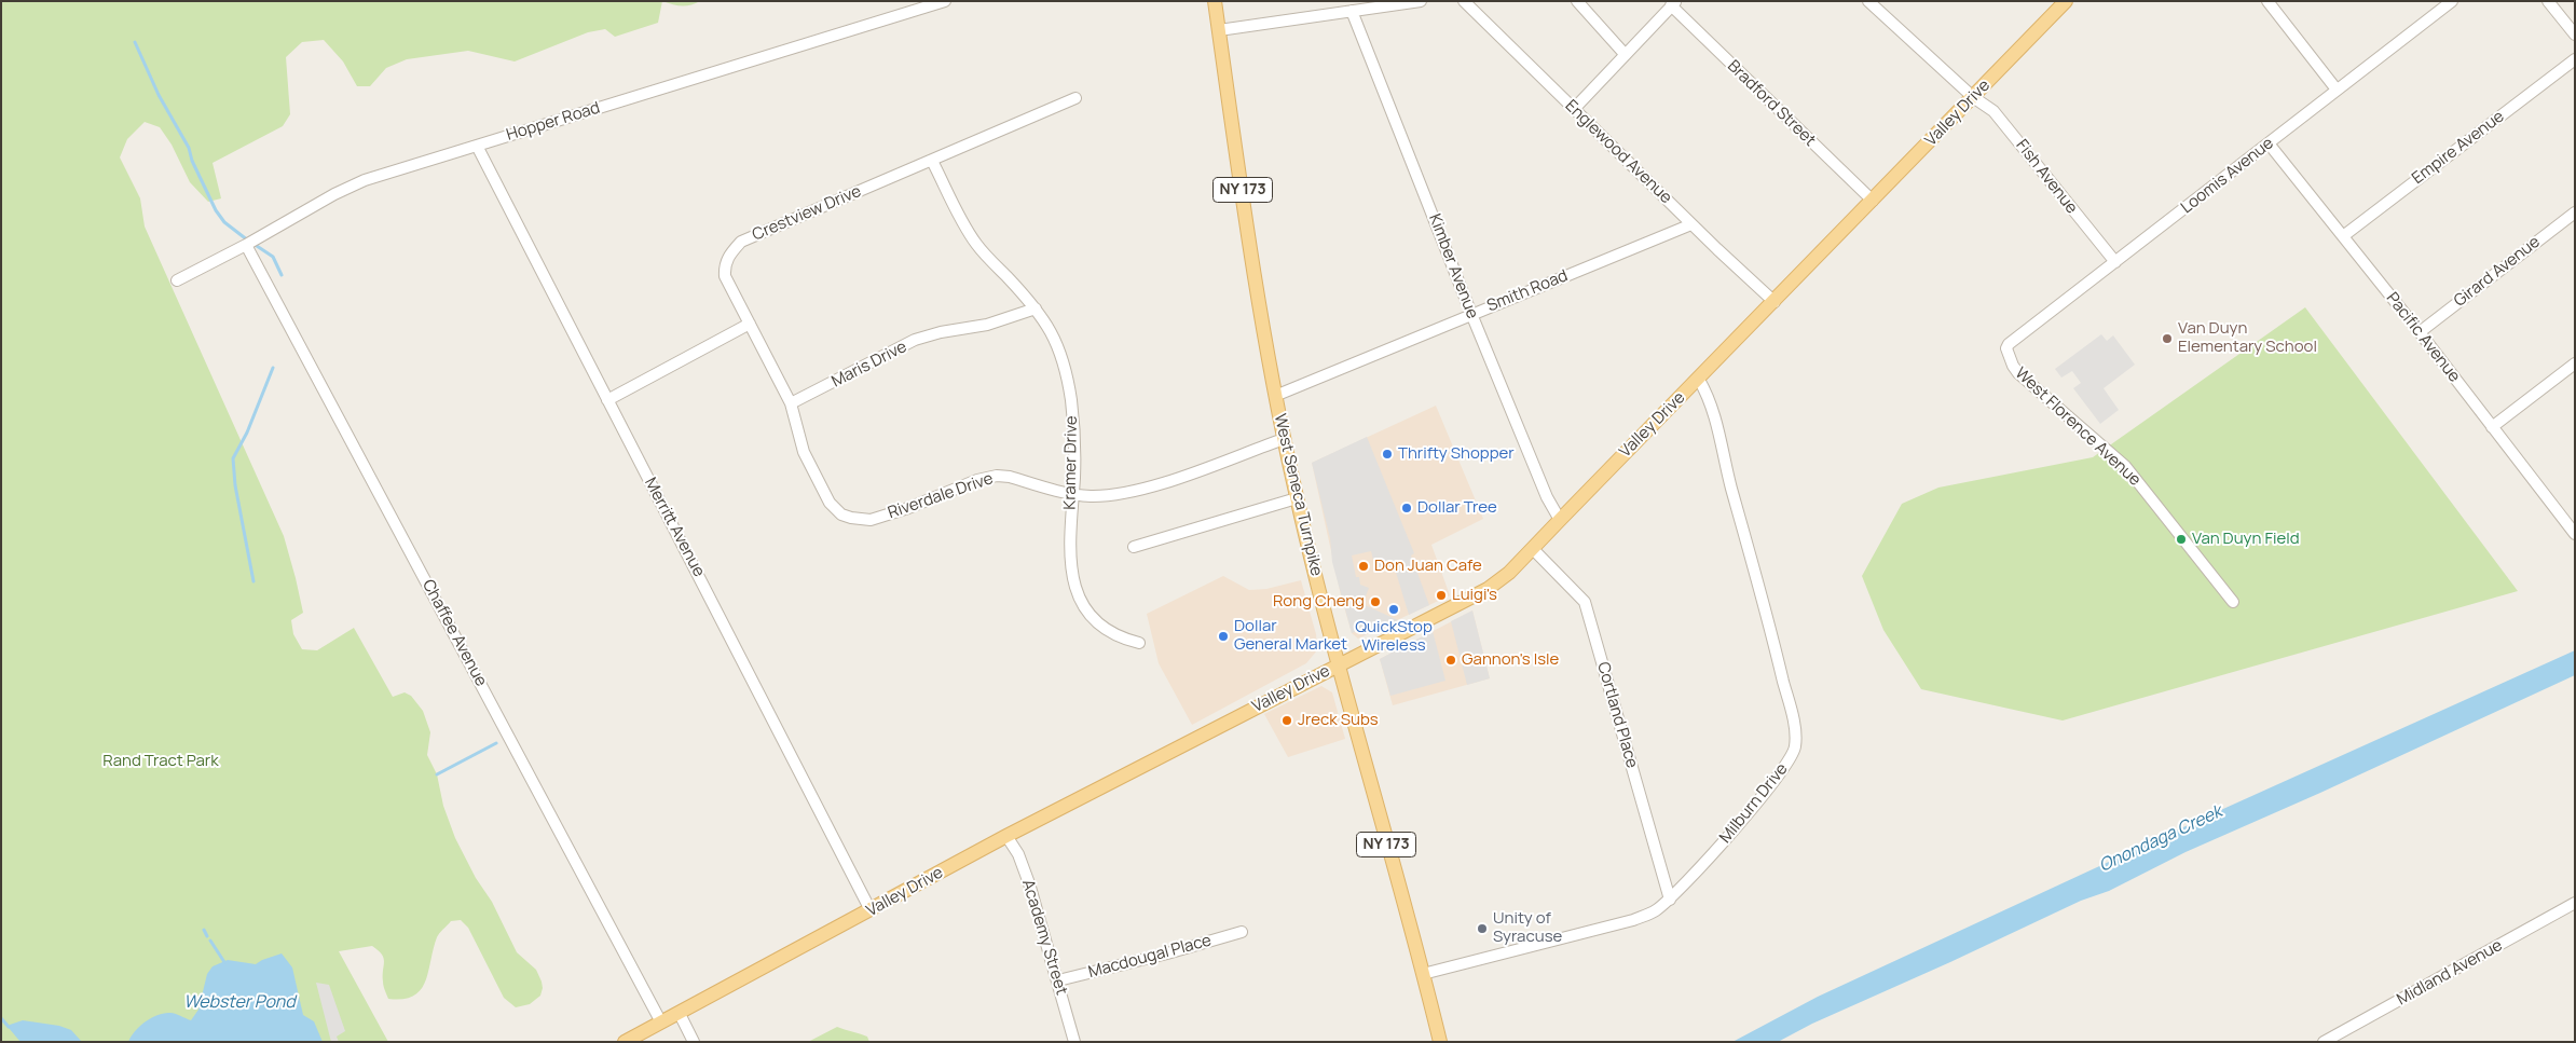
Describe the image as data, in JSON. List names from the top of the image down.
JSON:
{
  "streets": {
    "main road": ["Valley Drive", "NY 173", "West Seneca Turnpike"],
    "street": [
      "Bradford Street",
      "Hopper Road",
      "Empire Avenue",
      "Englewood Avenue",
      "Loomis Avenue",
      "Fish Avenue",
      "Crestview Drive",
      "Kimber Avenue",
      "Girard Avenue",
      "Smith Road",
      "Pacific Avenue",
      "Maris Drive",
      "West Florence Avenue",
      "Kramer Drive",
      "Riverdale Drive",
      "Merritt Avenue",
      "Chaffee Avenue",
      "Cortland Place",
      "Milburn Drive",
      "Academy Street",
      "Macdougal Place",
      "Midland Avenue"
    ]
  },
  "crossings": [
    ["Bradford Street", "Valley Drive"],
    ["Valley Drive", "Englewood Avenue"],
    ["Valley Drive", "Fish Avenue"],
    ["Valley Drive", "Kimber Avenue"],
    ["Valley Drive", "West Seneca Turnpike"],
    ["Valley Drive", "Merritt Avenue"],
    ["Valley Drive", "Chaffee Avenue"],
    ["Valley Drive", "Cortland Place"],
    ["Valley Drive", "Milburn Drive"],
    ["Valley Drive", "Academy Street"],
    ["Hopper Road", "Merritt Avenue"],
    ["Hopper Road", "Chaffee Avenue"],
    ["Empire Avenue", "Pacific Avenue"],
    ["Englewood Avenue", "Smith Road"],
    ["Loomis Avenue", "Fish Avenue"],
    ["Loomis Avenue", "Pacific Avenue"],
    ["Loomis Avenue", "West Florence Avenue"],
    ["Crestview Drive", "Kramer Drive"],
    ["Kimber Avenue", "Smith Road"],
    ["Girard Avenue", "Pacific Avenue"],
    ["Smith Road", "West Seneca Turnpike"],
    ["Maris Drive", "Kramer Drive"],
    ["Maris Drive", "Riverdale Drive"],
    ["Kramer Drive", "Riverdale Drive"],
    ["West Seneca Turnpike", "Riverdale Drive"],
    ["West Seneca Turnpike", "Milburn Drive"],
    ["Cortland Place", "Milburn Drive"],
    ["Academy Street", "Macdougal Place"]
  ],
  "water": ["Onondaga Creek", "Webster Pond"],
  "parks": ["Rand Tract Park"],
  "places": [
    "Van Duyn Elementary School",
    "Thrifty Shopper",
    "Dollar Tree",
    "Van Duyn Field",
    "Don Juan Cafe",
    "Luigi's",
    "Rong Cheng",
    "QuickStop Wireless",
    "Dollar General Market",
    "Gannon's Isle",
    "Jreck Subs",
    "Unity of Syracuse"
  ]
}
